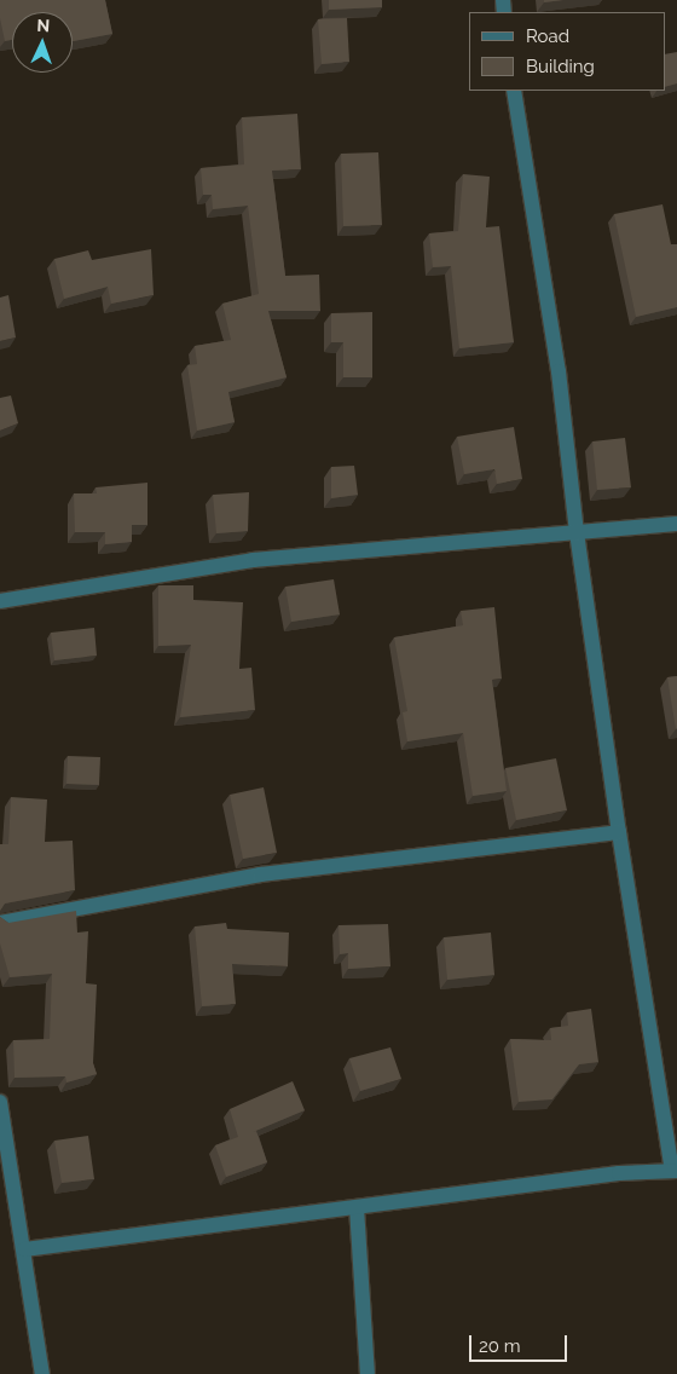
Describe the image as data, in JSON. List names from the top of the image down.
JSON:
{
  "legend": ["Road", "Building"],
  "scale_bar": "20 m",
  "north": "top"
}
